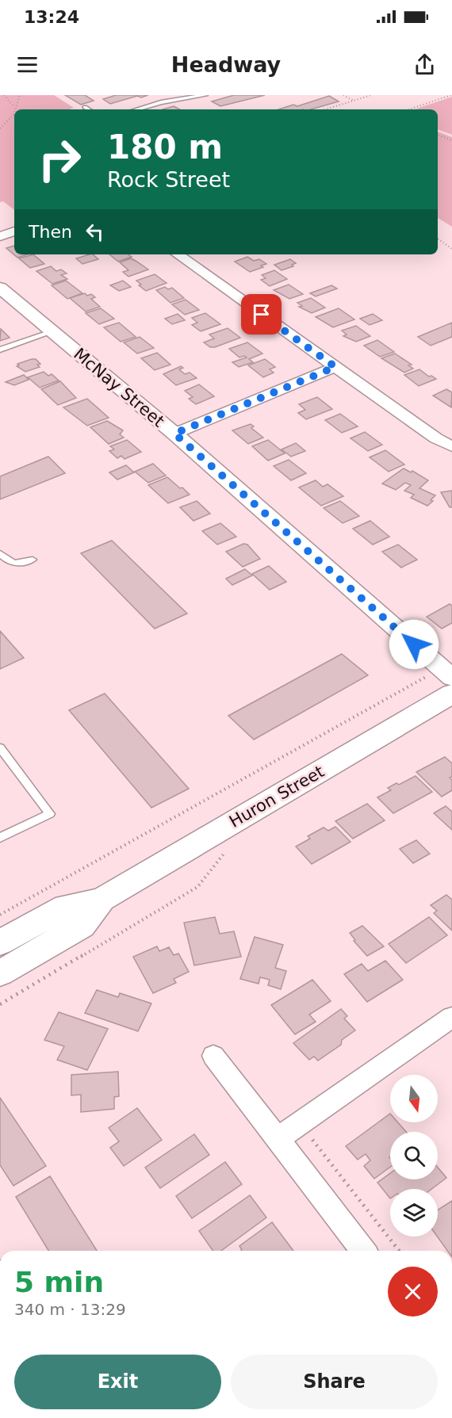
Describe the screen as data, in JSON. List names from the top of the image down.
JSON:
{
  "streets": {
    "main road": ["Huron Street"],
    "street": ["McNay Street"]
  },
  "north": "bottom",
  "page": {
    "status": "13:24",
    "header": "Headway",
    "turn": ["180 m", "Rock Street"],
    "then": "Then",
    "heading": ["5 min", "340 m · 13:29"],
    "buttons": ["Exit", "Share"]
  }
}
